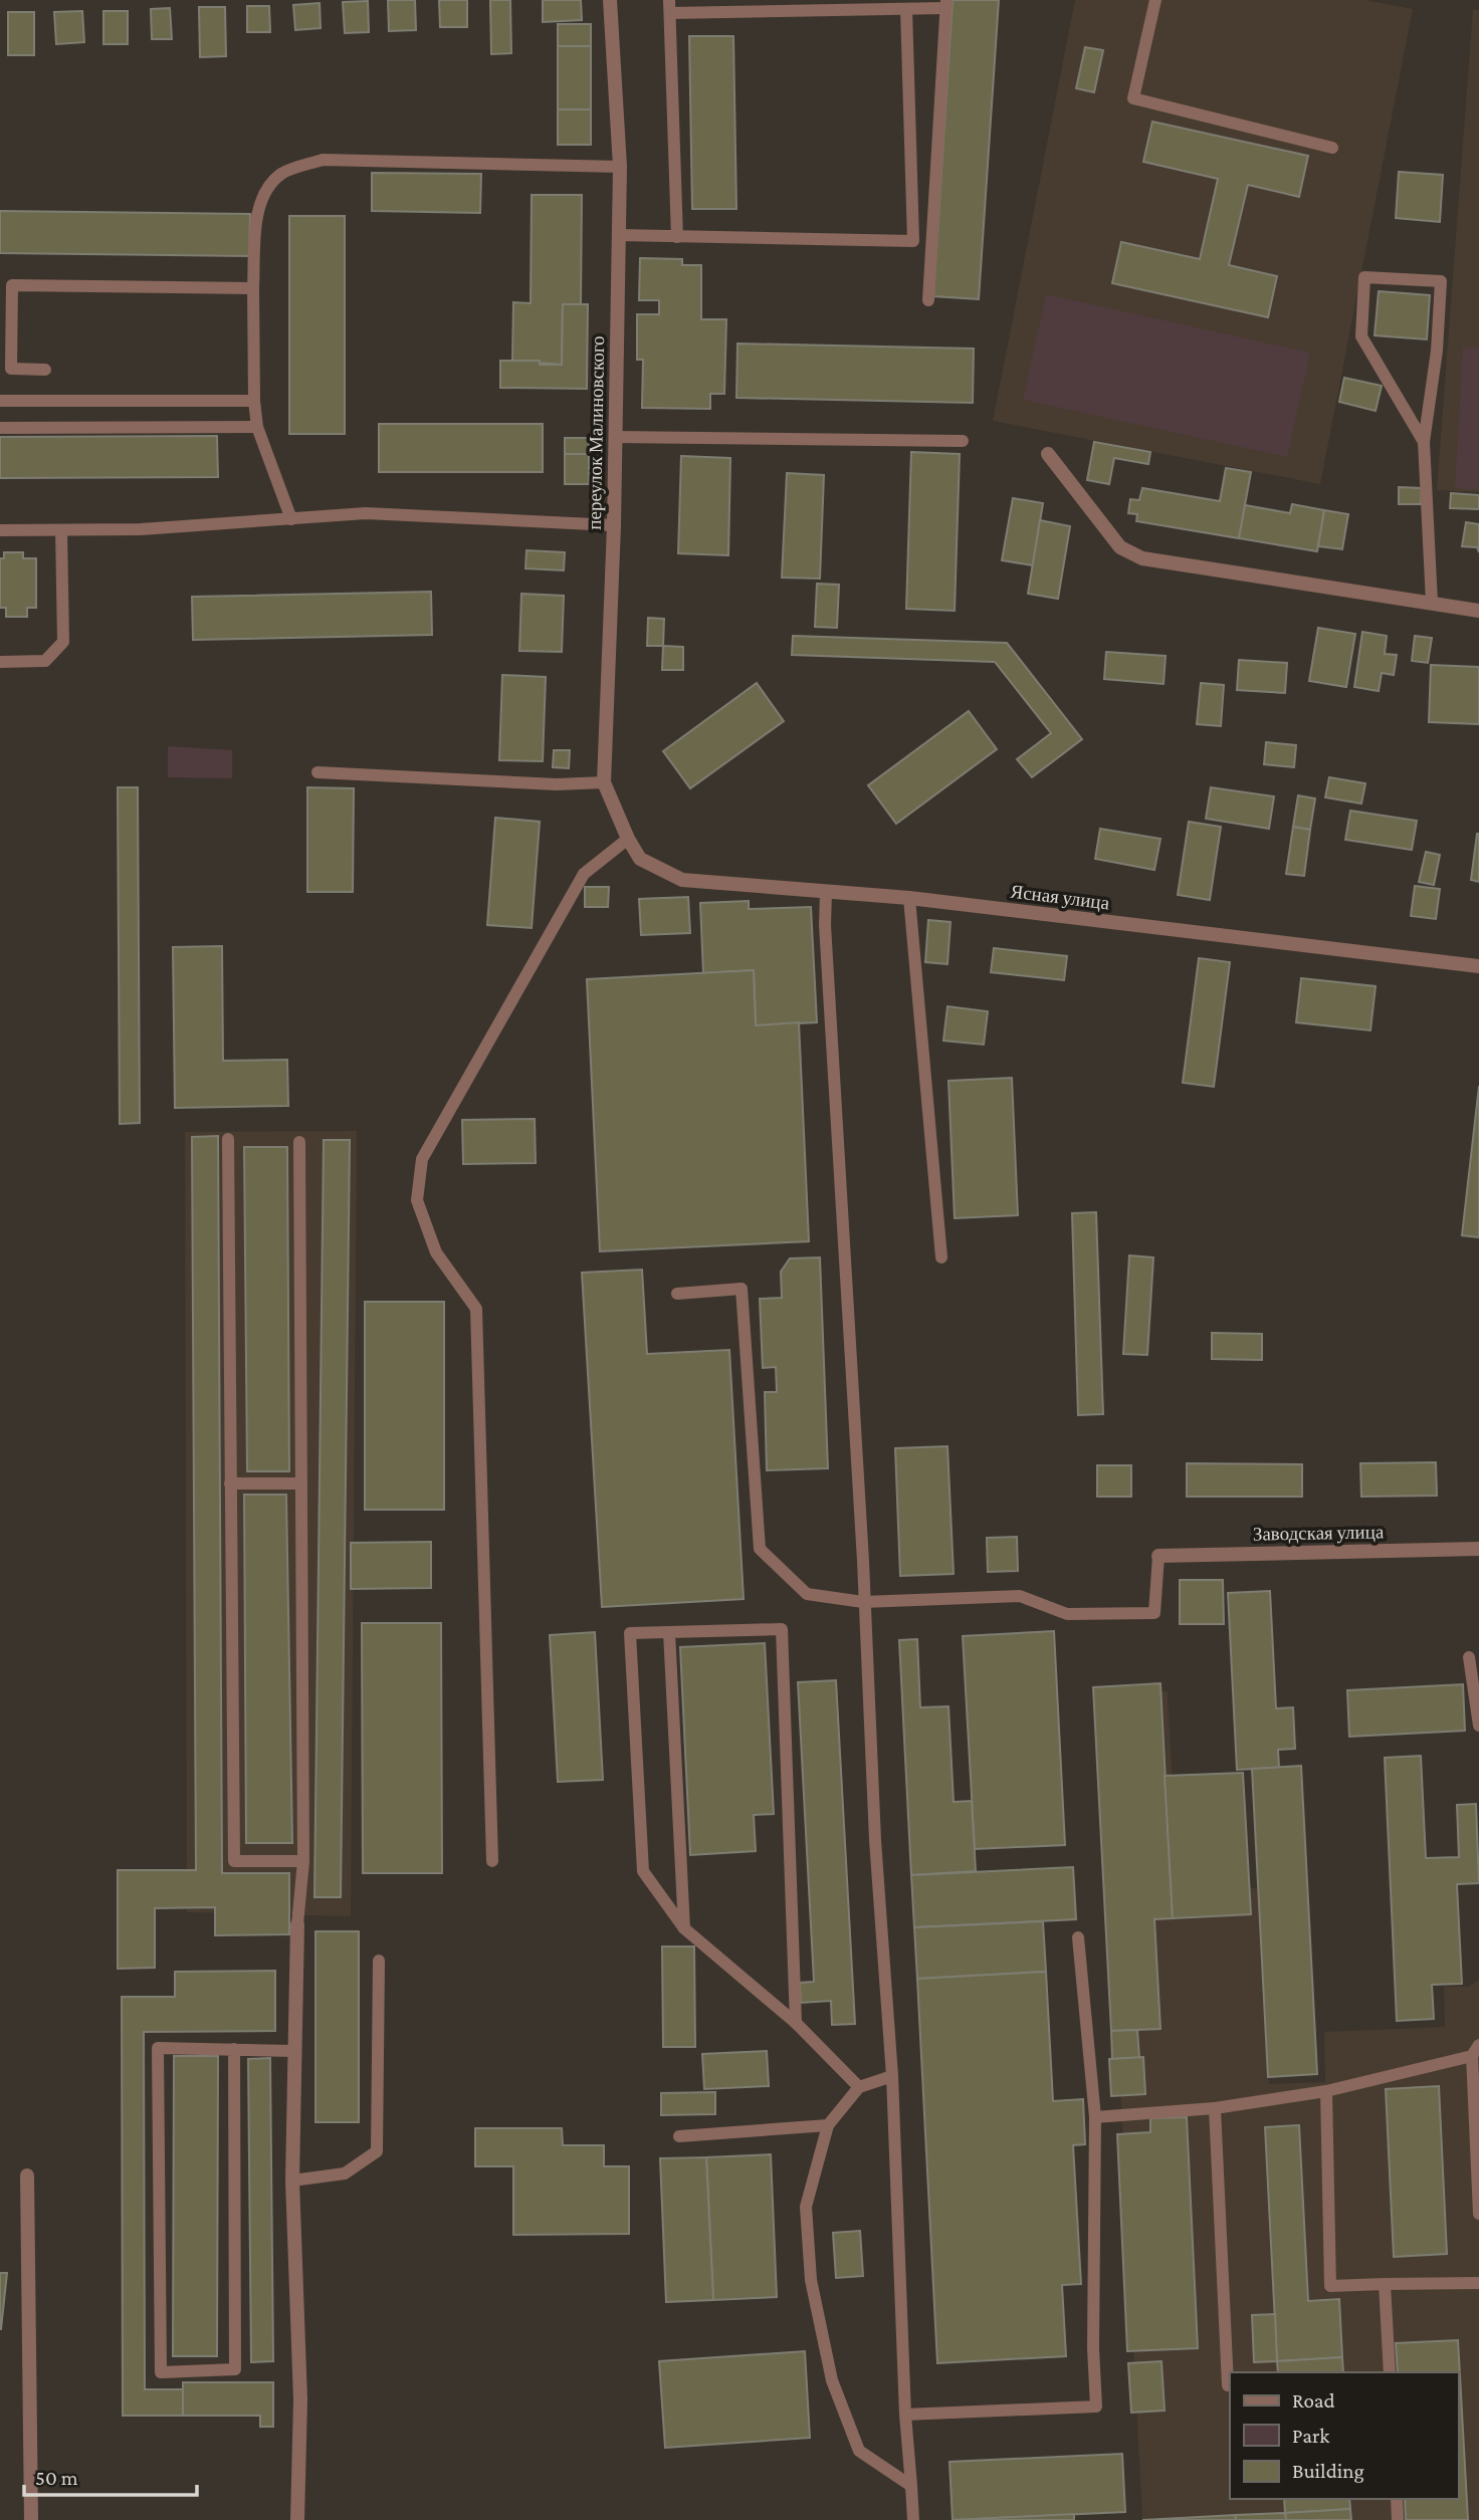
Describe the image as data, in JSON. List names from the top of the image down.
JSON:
{
  "streets": {
    "street": ["переулок Малиновского", "Ясная улица", "Заводская улица"]
  },
  "crossings": [
    ["переулок Малиновского", "Ясная улица"]
  ],
  "legend": ["Road", "Park", "Building"],
  "scale_bar": "50 m"
}
